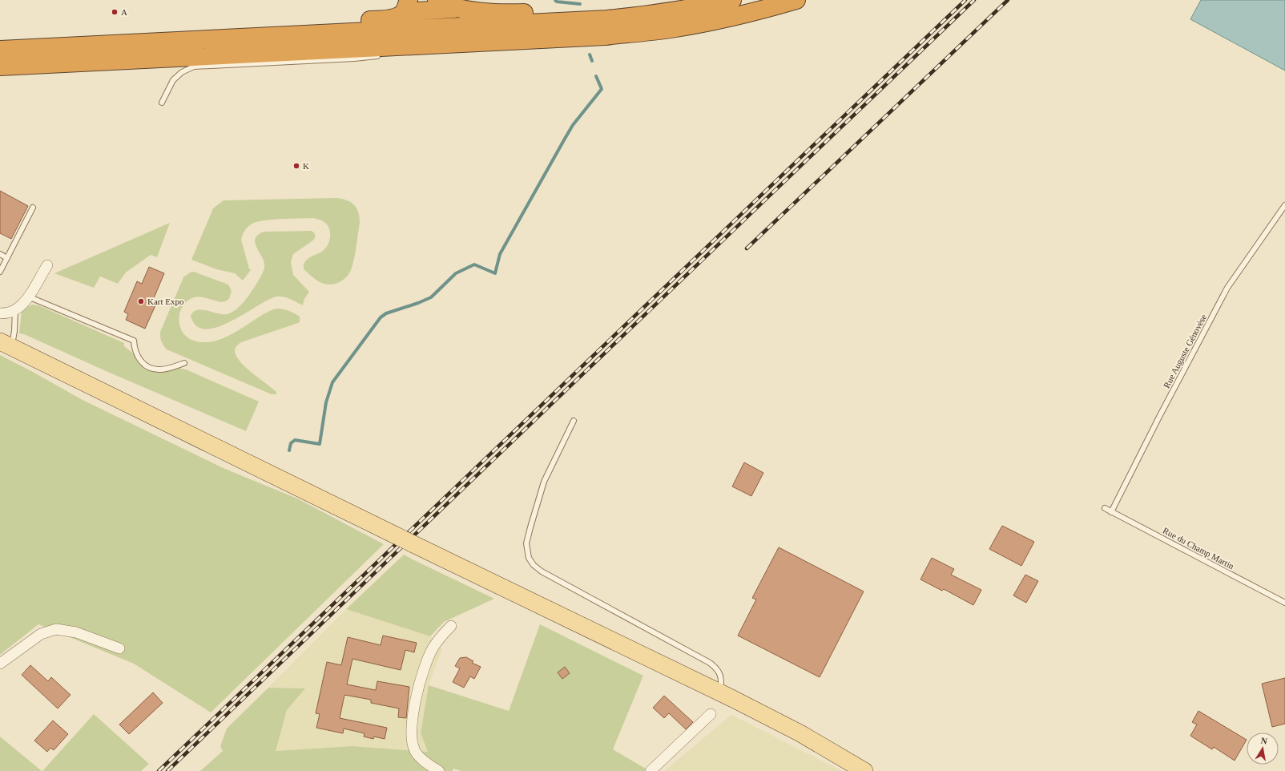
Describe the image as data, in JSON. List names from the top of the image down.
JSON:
{
  "streets": {
    "lane": ["Rue Auguste Génovèse", "Rue du Champ Martin"]
  },
  "crossings": [
    ["Rue Auguste Génovèse", "Rue du Champ Martin"]
  ],
  "places": ["A", "K", "Kart Expo"],
  "north": "top"
}
